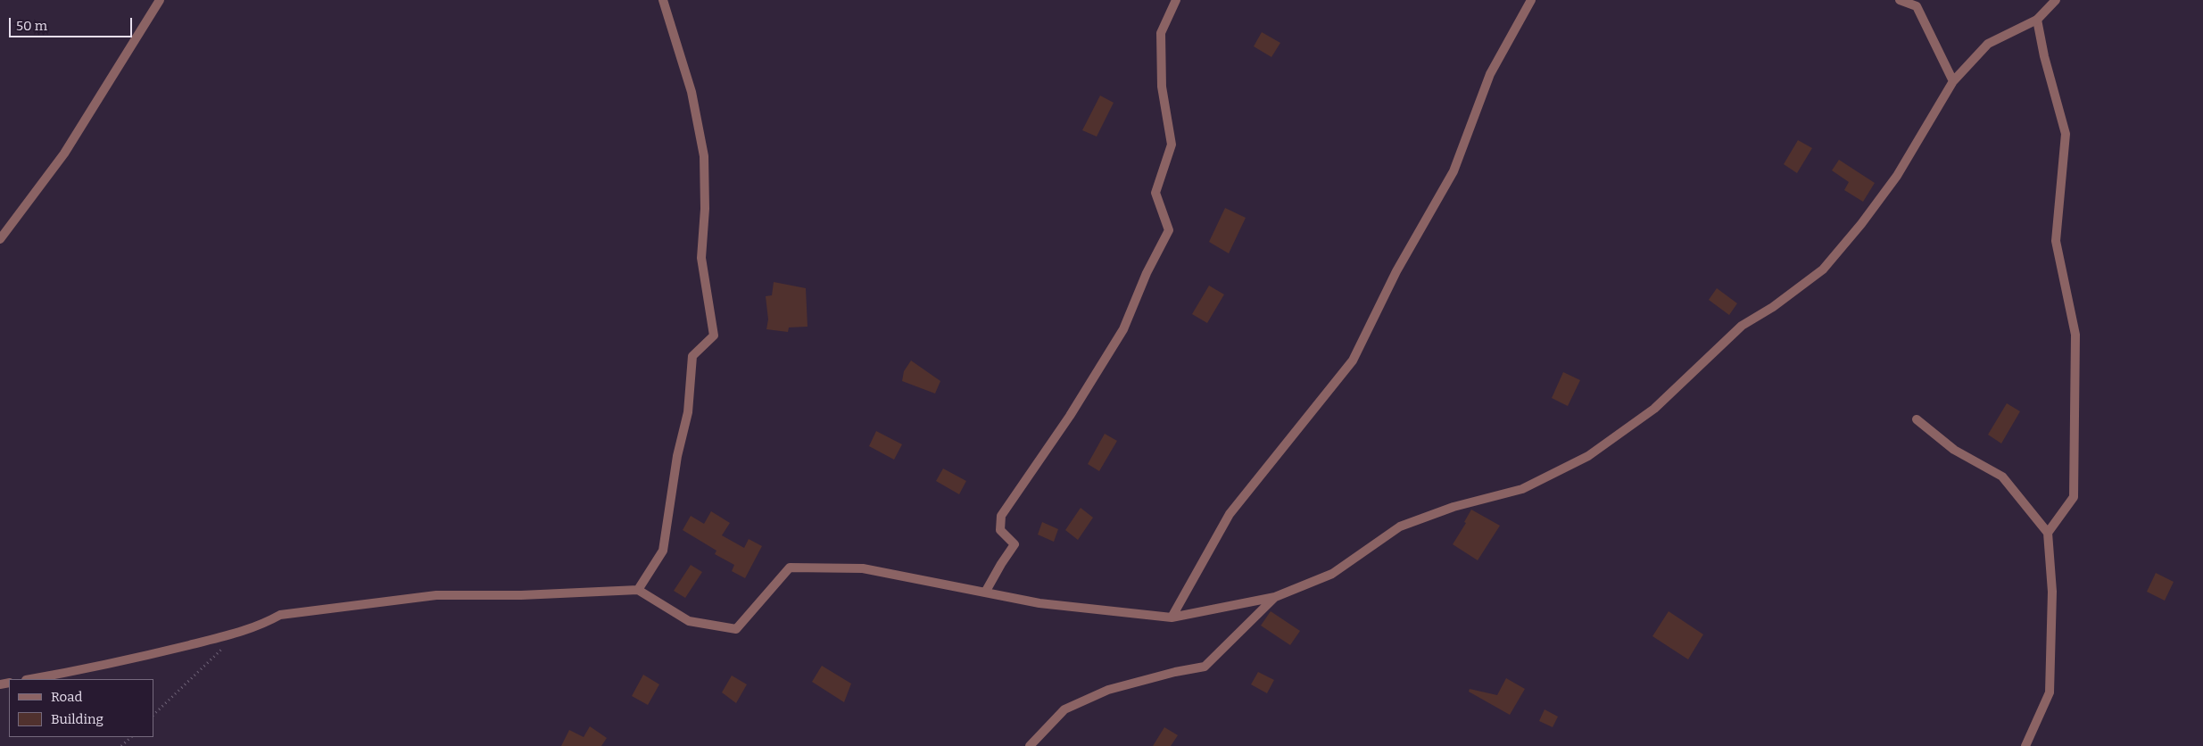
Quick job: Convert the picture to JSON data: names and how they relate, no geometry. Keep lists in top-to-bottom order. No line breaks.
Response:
{"legend":["Road","Building"],"scale_bar":"50 m"}
